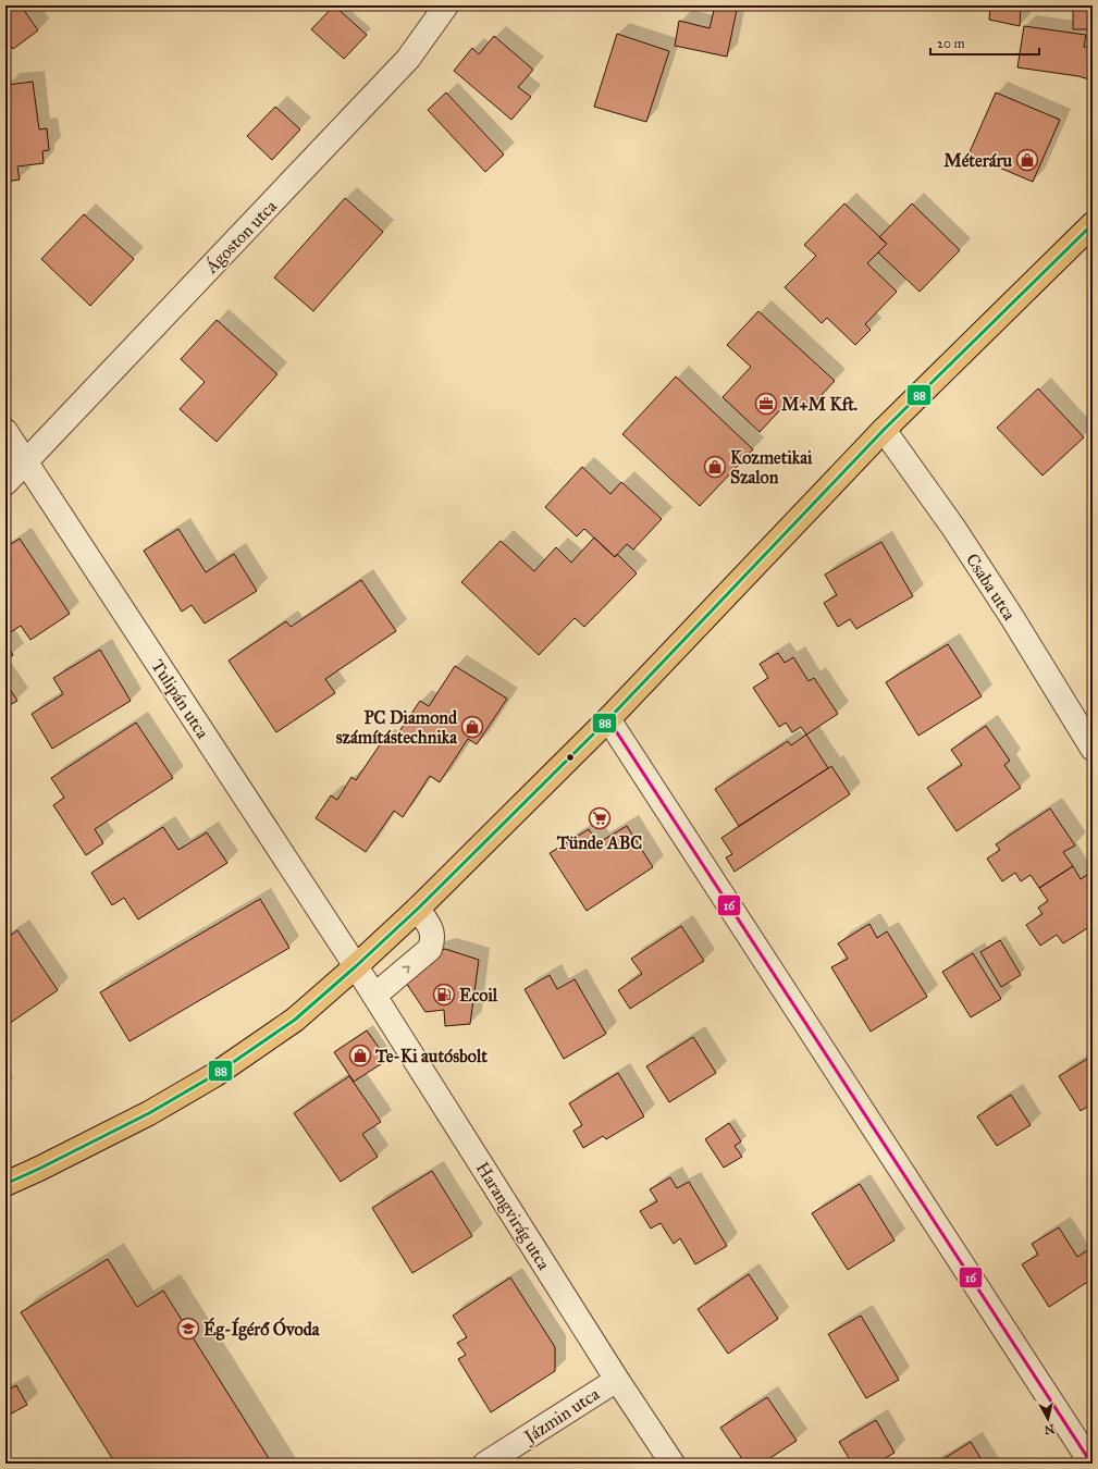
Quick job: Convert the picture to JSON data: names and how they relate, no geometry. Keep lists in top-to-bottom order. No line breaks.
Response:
{"streets":{"street":["Ágoston utca","Csaba utca","Tulipán utca","Harangvirág utca","Jázmin utca"]},"crossings":[["Ágoston utca","Tulipán utca"],["Tulipán utca","Harangvirág utca"],["Harangvirág utca","Jázmin utca"]],"places":{"shop":["Méteráru","Kozmetikai Szalon","PC Diamond számítástechnika","Te-Ki autósbolt"],"office":["M+M Kft."],"supermarket":["Tünde ABC"],"fuel station":["Ecoil"],"school or university":["Ég-Ígérő Óvoda"]},"lines":["transit line 88","transit line 16"],"scale_bar":"20 m","north":"bottom"}
